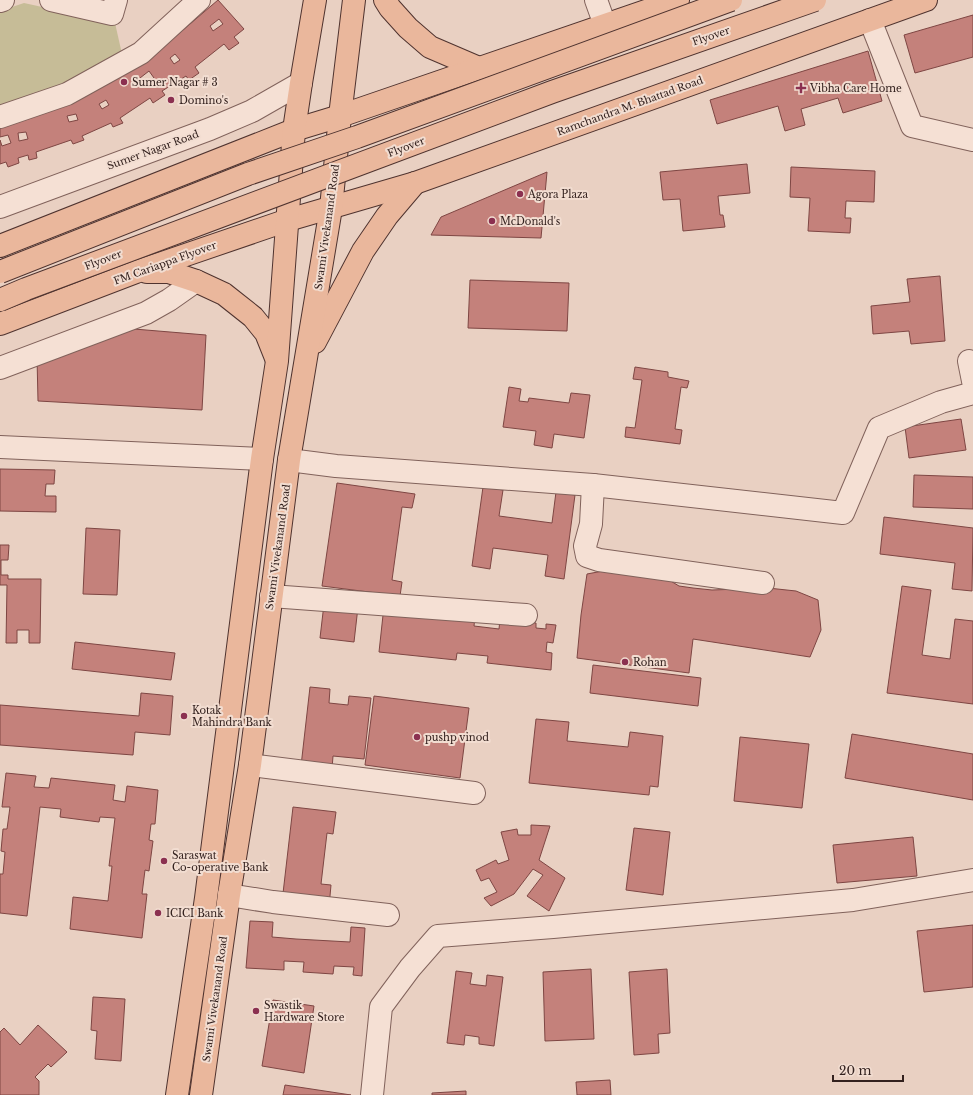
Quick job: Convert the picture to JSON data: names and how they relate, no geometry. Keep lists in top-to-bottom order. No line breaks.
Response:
{"streets":{"main road":["Flyover","Ramchandra M. Bhattad Road","Swami Vivekanand Road","FM Cariappa Flyover"],"street":["Sumer Nagar Road"]},"crossings":[["Ramchandra M. Bhattad Road","Swami Vivekanand Road"],["Ramchandra M. Bhattad Road","FM Cariappa Flyover"],["Swami Vivekanand Road","FM Cariappa Flyover"]],"places":{"other":["Sumer Nagar # 3","Domino's","Agora Plaza","McDonald's","Rohan","Kotak Mahindra Bank","pushp vinod","Saraswat Co-operative Bank","ICICI Bank","Swastik Hardware Store"],"health":["Vibha Care Home"]},"scale_bar":"20 m"}
